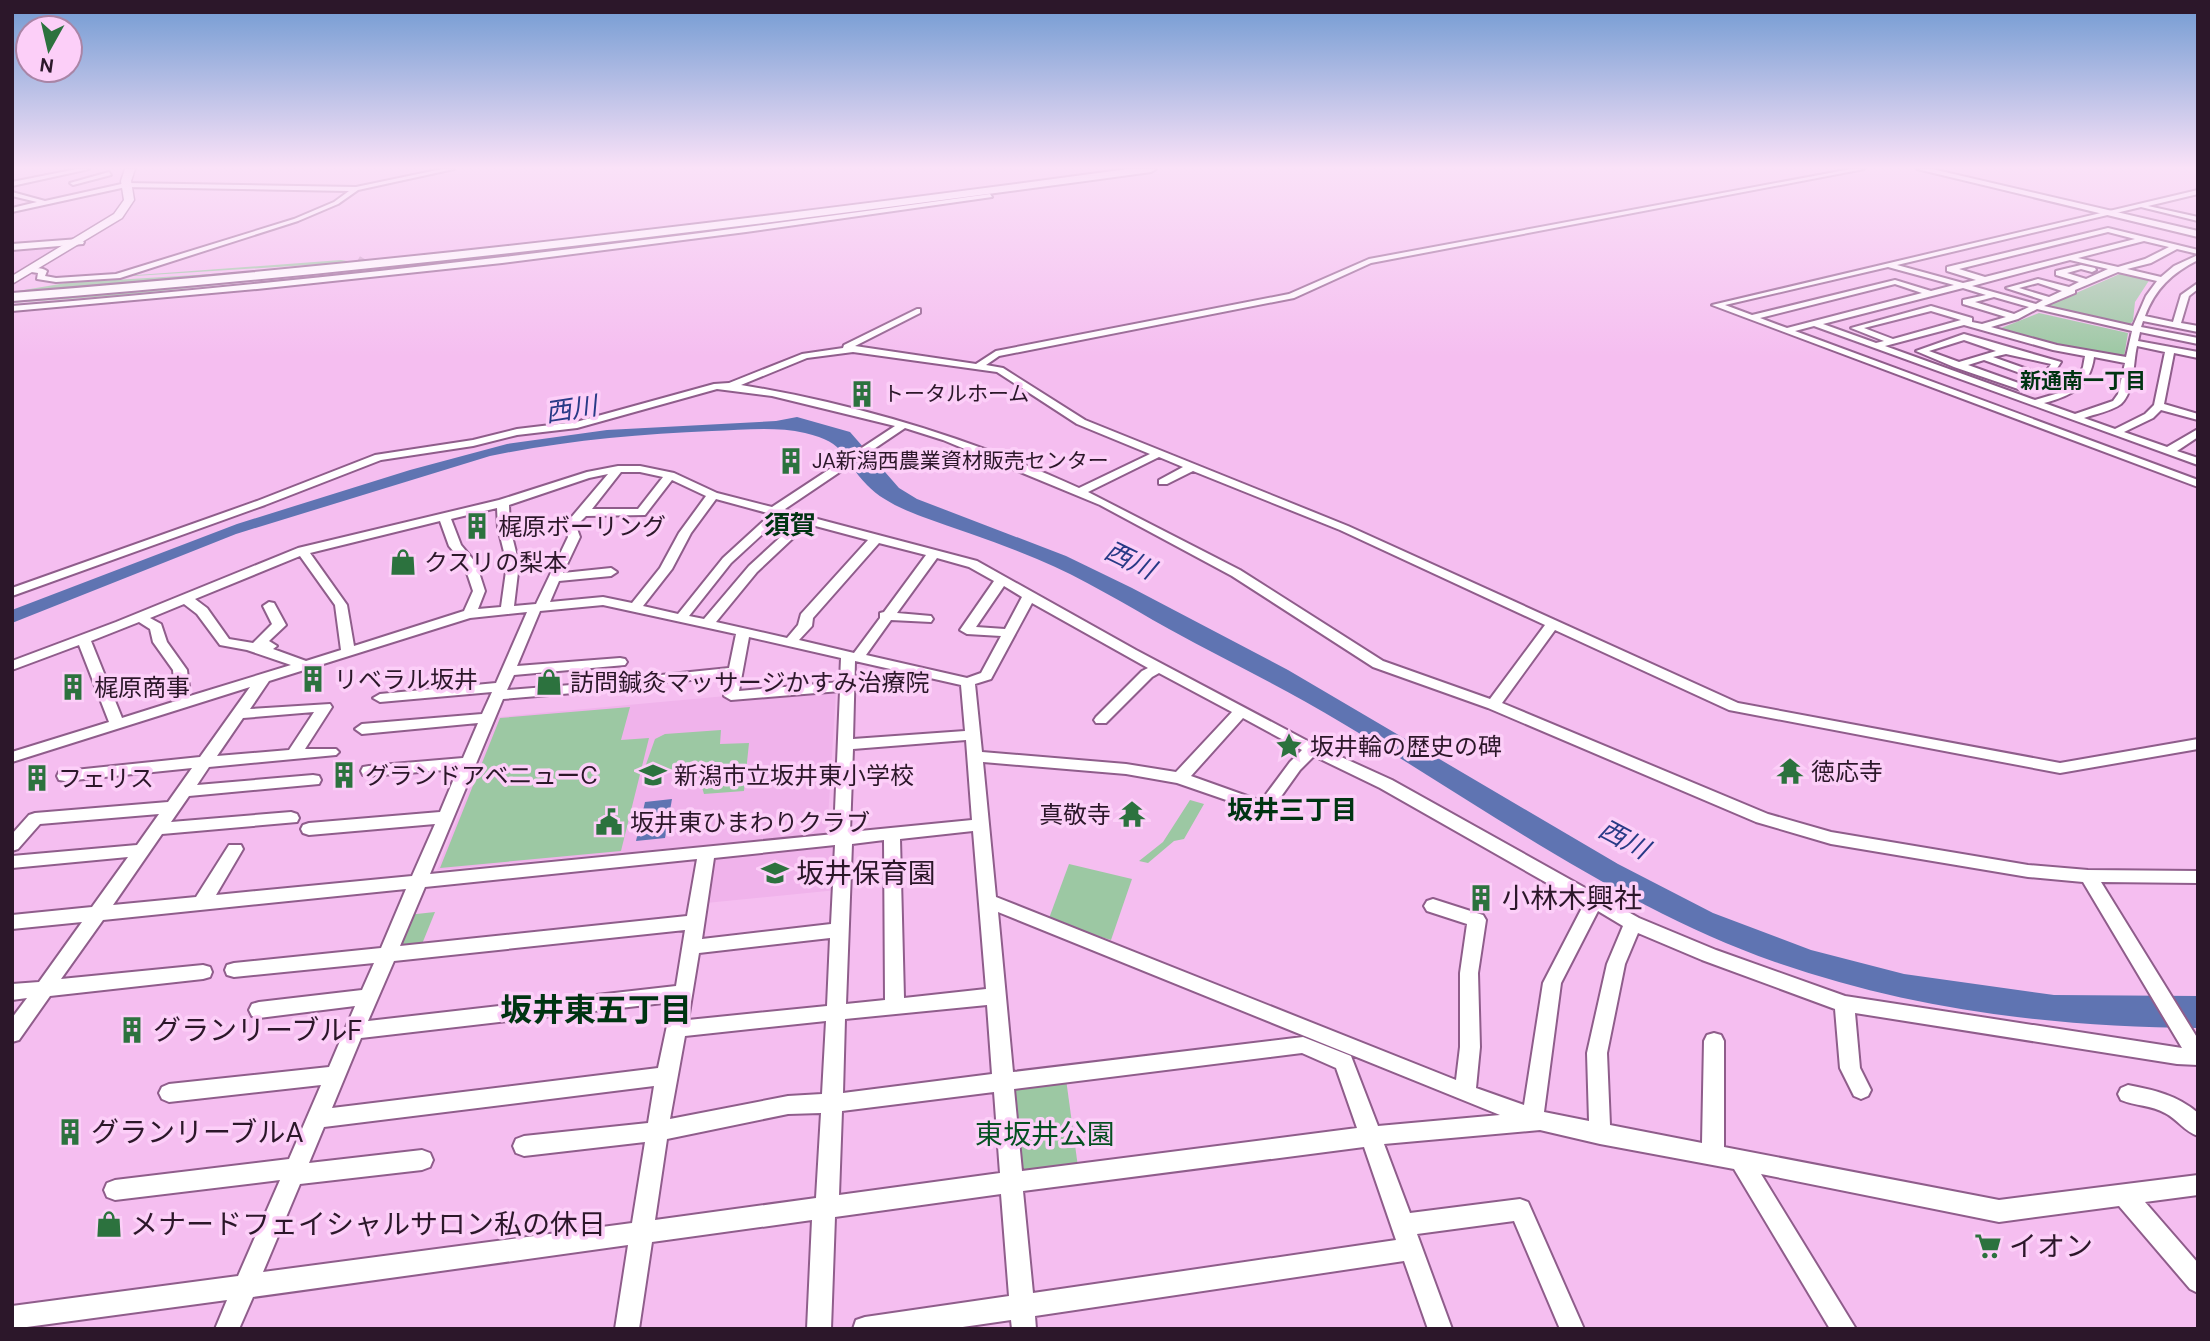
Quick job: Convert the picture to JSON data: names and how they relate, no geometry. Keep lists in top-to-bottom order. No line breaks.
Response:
{"districts":["新通南一丁目","須賀","坂井三丁目","坂井東五丁目"],"water":["西川"],"parks":["東坂井公園"],"places":{"building":["トータルホーム","JA新潟西農業資材販売センター","梶原ボーリング","リベラル坂井","梶原商事","グランドアベニューC","フェリス","小林木興社","グランリーブルF","グランリーブルA"],"shop":["クスリの梨本","訪問鍼灸マッサージかすみ治療院","メナードフェイシャルサロン私の休日"],"place":["坂井輪の歴史の碑"],"temple":["徳応寺","真敬寺"],"school or university":["新潟市立坂井東小学校","坂井保育園"],"public building":["坂井東ひまわりクラブ"],"supermarket":["イオン"]},"north":"bottom"}
